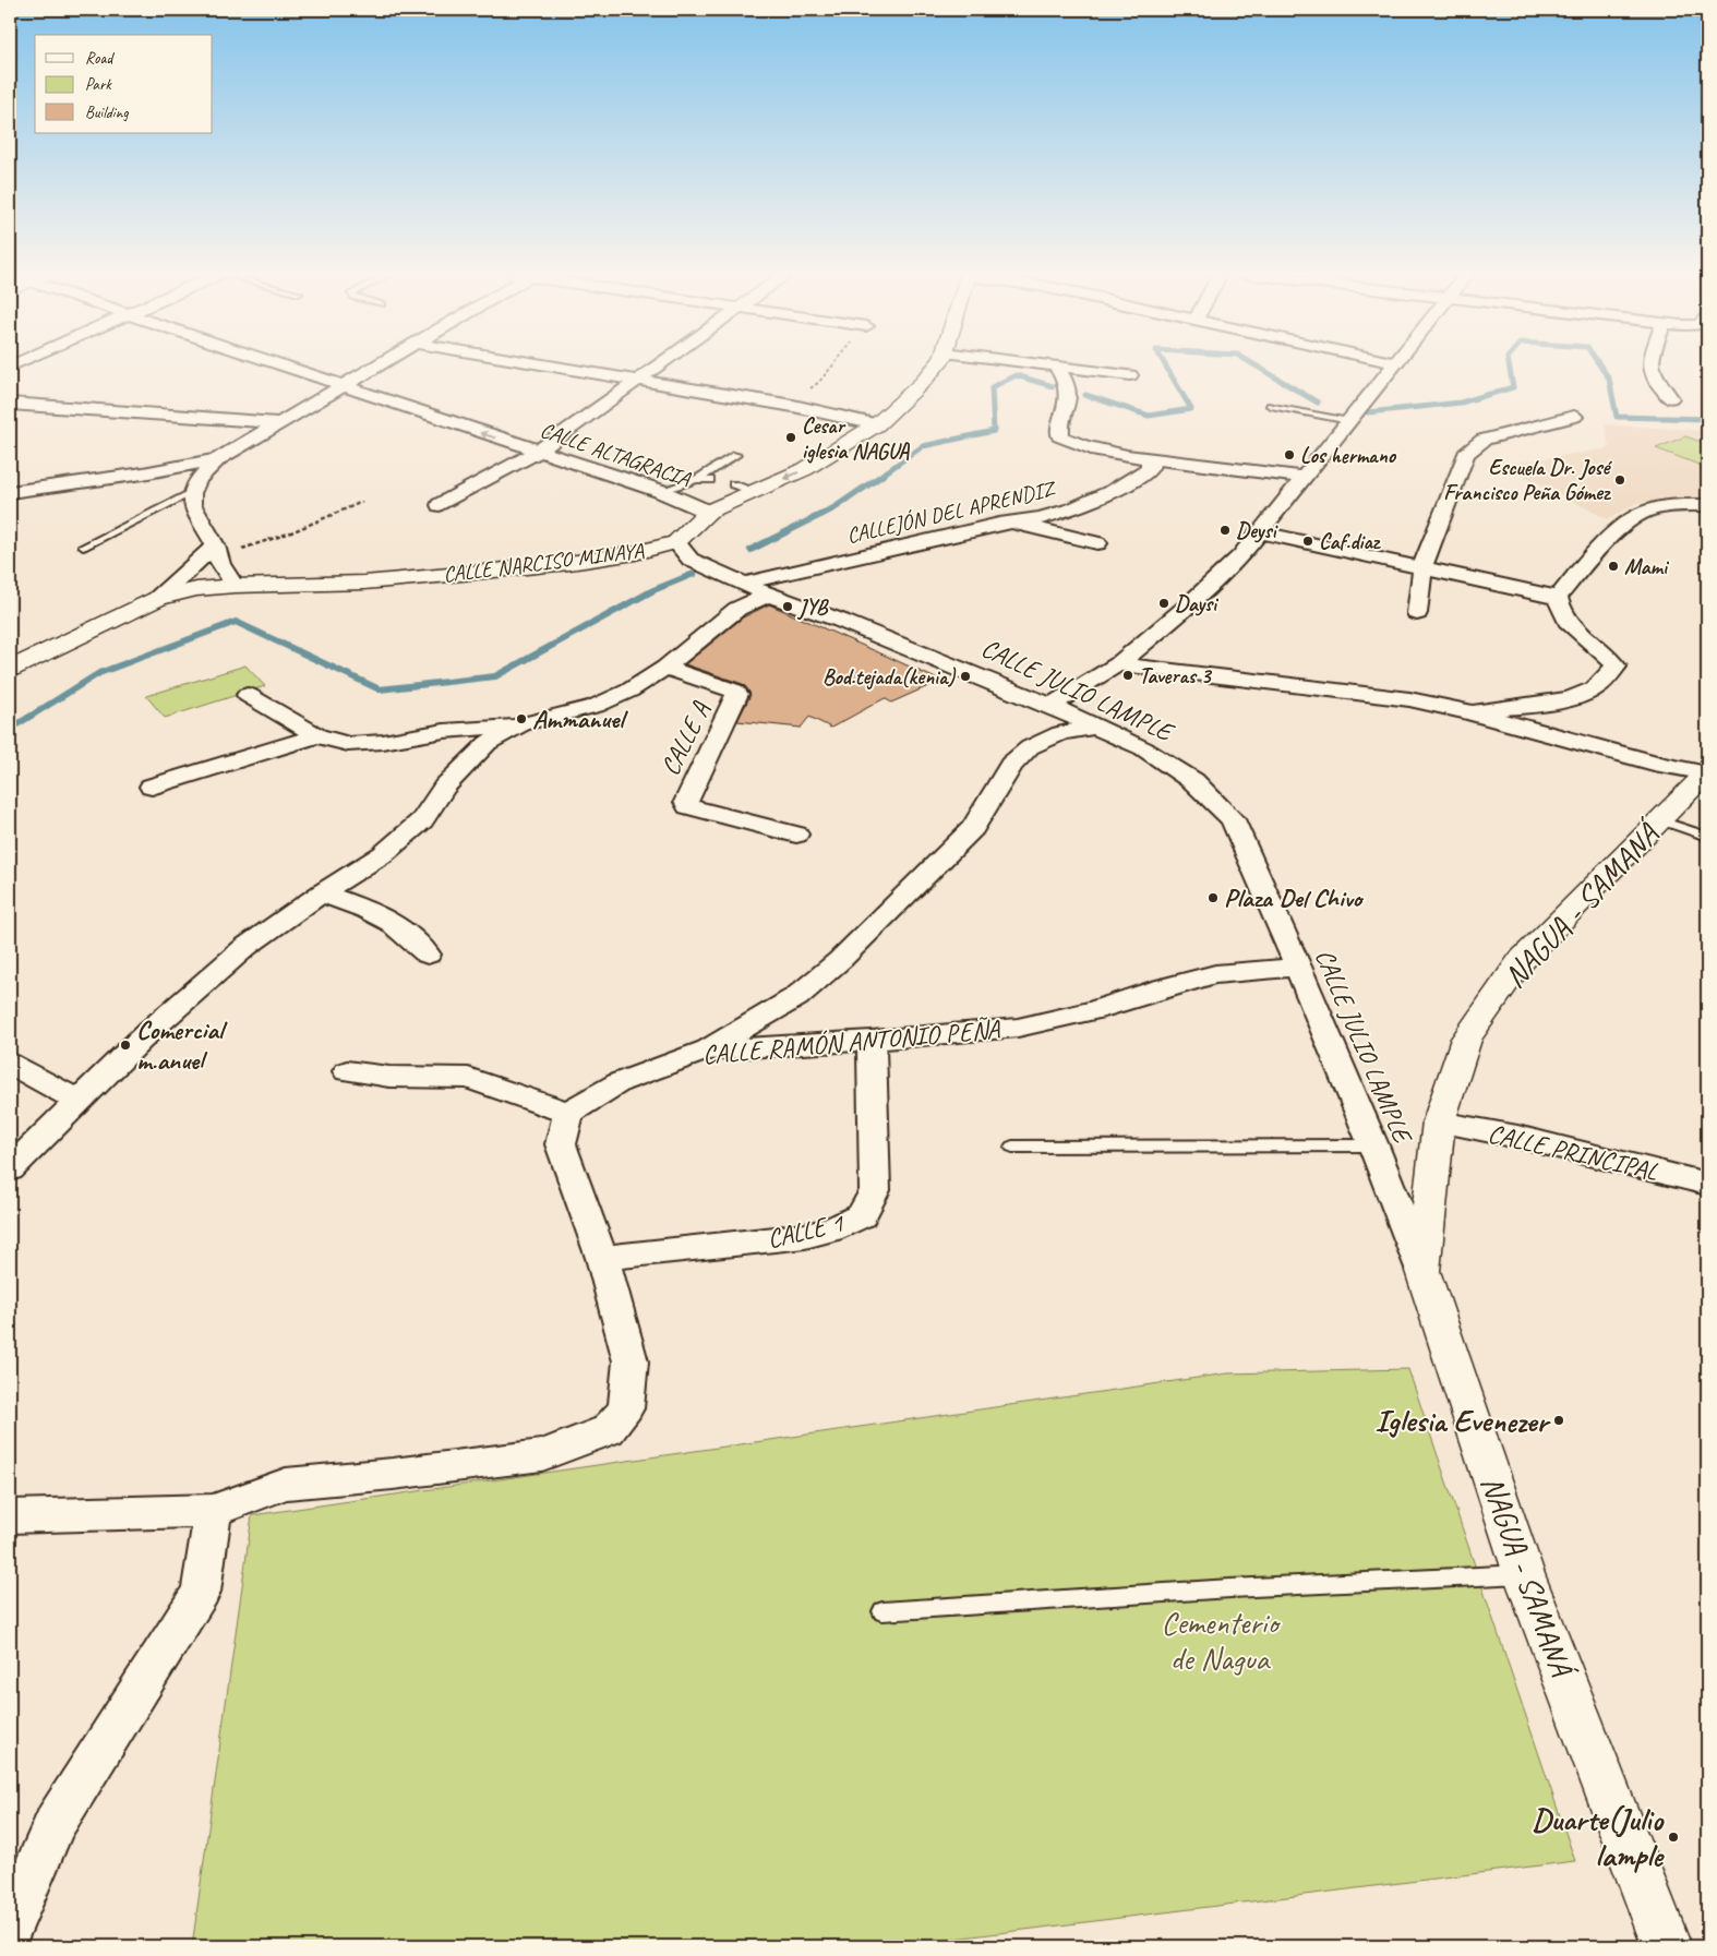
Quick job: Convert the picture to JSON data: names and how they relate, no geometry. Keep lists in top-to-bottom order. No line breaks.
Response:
{"streets":{"street":["CALLE ALTAGRACIA","CALLEJÓN DEL APRENDIZ","CALLE NARCISO MINAYA","CALLE JULIO LAMPLE","CALLE A","NAGUA - SAMANÁ","CALLE RAMÓN ANTONIO PEÑA","CALLE PRINCIPAL","CALLE 1"]},"crossings":[["CALLE ALTAGRACIA","CALLE NARCISO MINAYA"],["CALLEJÓN DEL APRENDIZ","CALLE JULIO LAMPLE"],["CALLE NARCISO MINAYA","CALLE JULIO LAMPLE"],["CALLE JULIO LAMPLE","NAGUA - SAMANÁ"],["CALLE JULIO LAMPLE","CALLE RAMÓN ANTONIO PEÑA"],["NAGUA - SAMANÁ","CALLE PRINCIPAL"],["CALLE RAMÓN ANTONIO PEÑA","CALLE 1"]],"one_way":["CALLE ALTAGRACIA"],"parks":["Cementerio de Nagua"],"places":["Cesar iglesia NAGUA","Los hermano","Escuela Dr. José Francisco Peña Gómez","Deysi","Caf.diaz","Mami","Daysi","JYB","Taveras 3","Bod.tejada(kenia)","Ammanuel","Plaza Del Chivo","Comercial m.anuel","Iglesia Evenezer","Duarte(Julio lample"],"legend":["Road","Park","Building"]}
